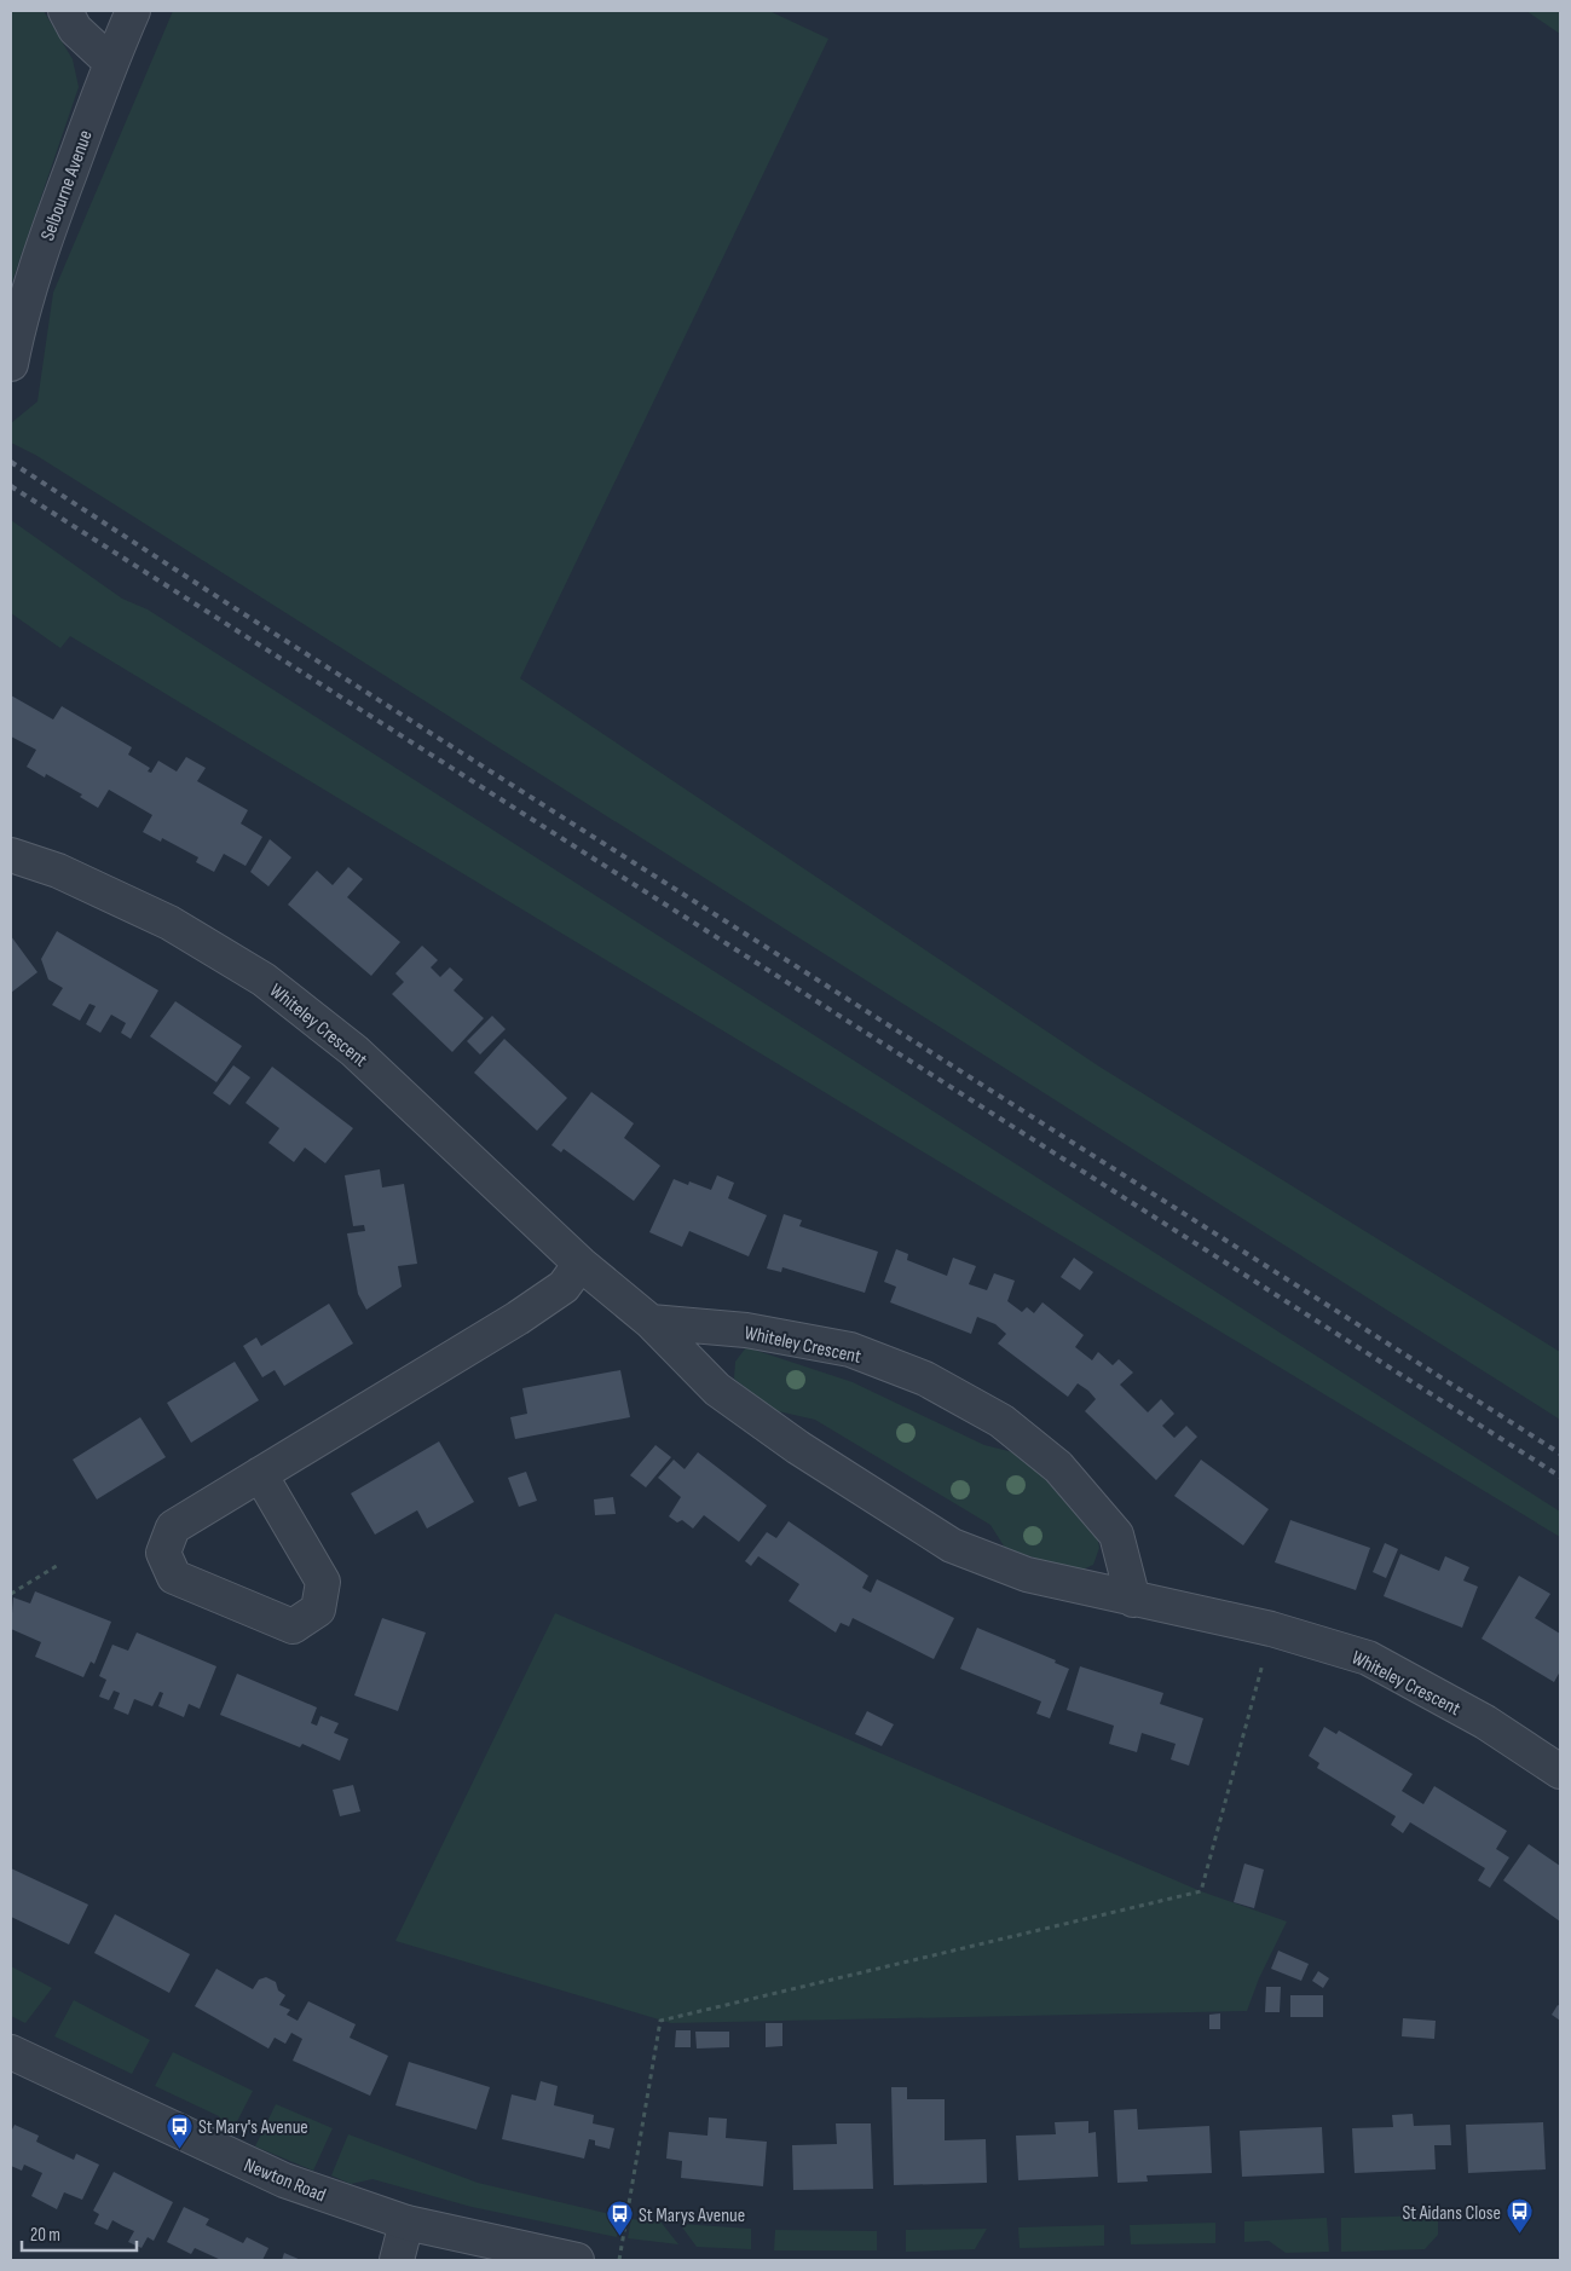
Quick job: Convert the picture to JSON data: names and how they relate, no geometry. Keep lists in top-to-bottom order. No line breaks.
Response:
{"streets":{"street":["Selbourne Avenue","Whiteley Crescent","Newton Road"]},"places":{"bus stop":["St Mary's Avenue","St Aidans Close","St Marys Avenue"]},"scale_bar":"20 m"}
